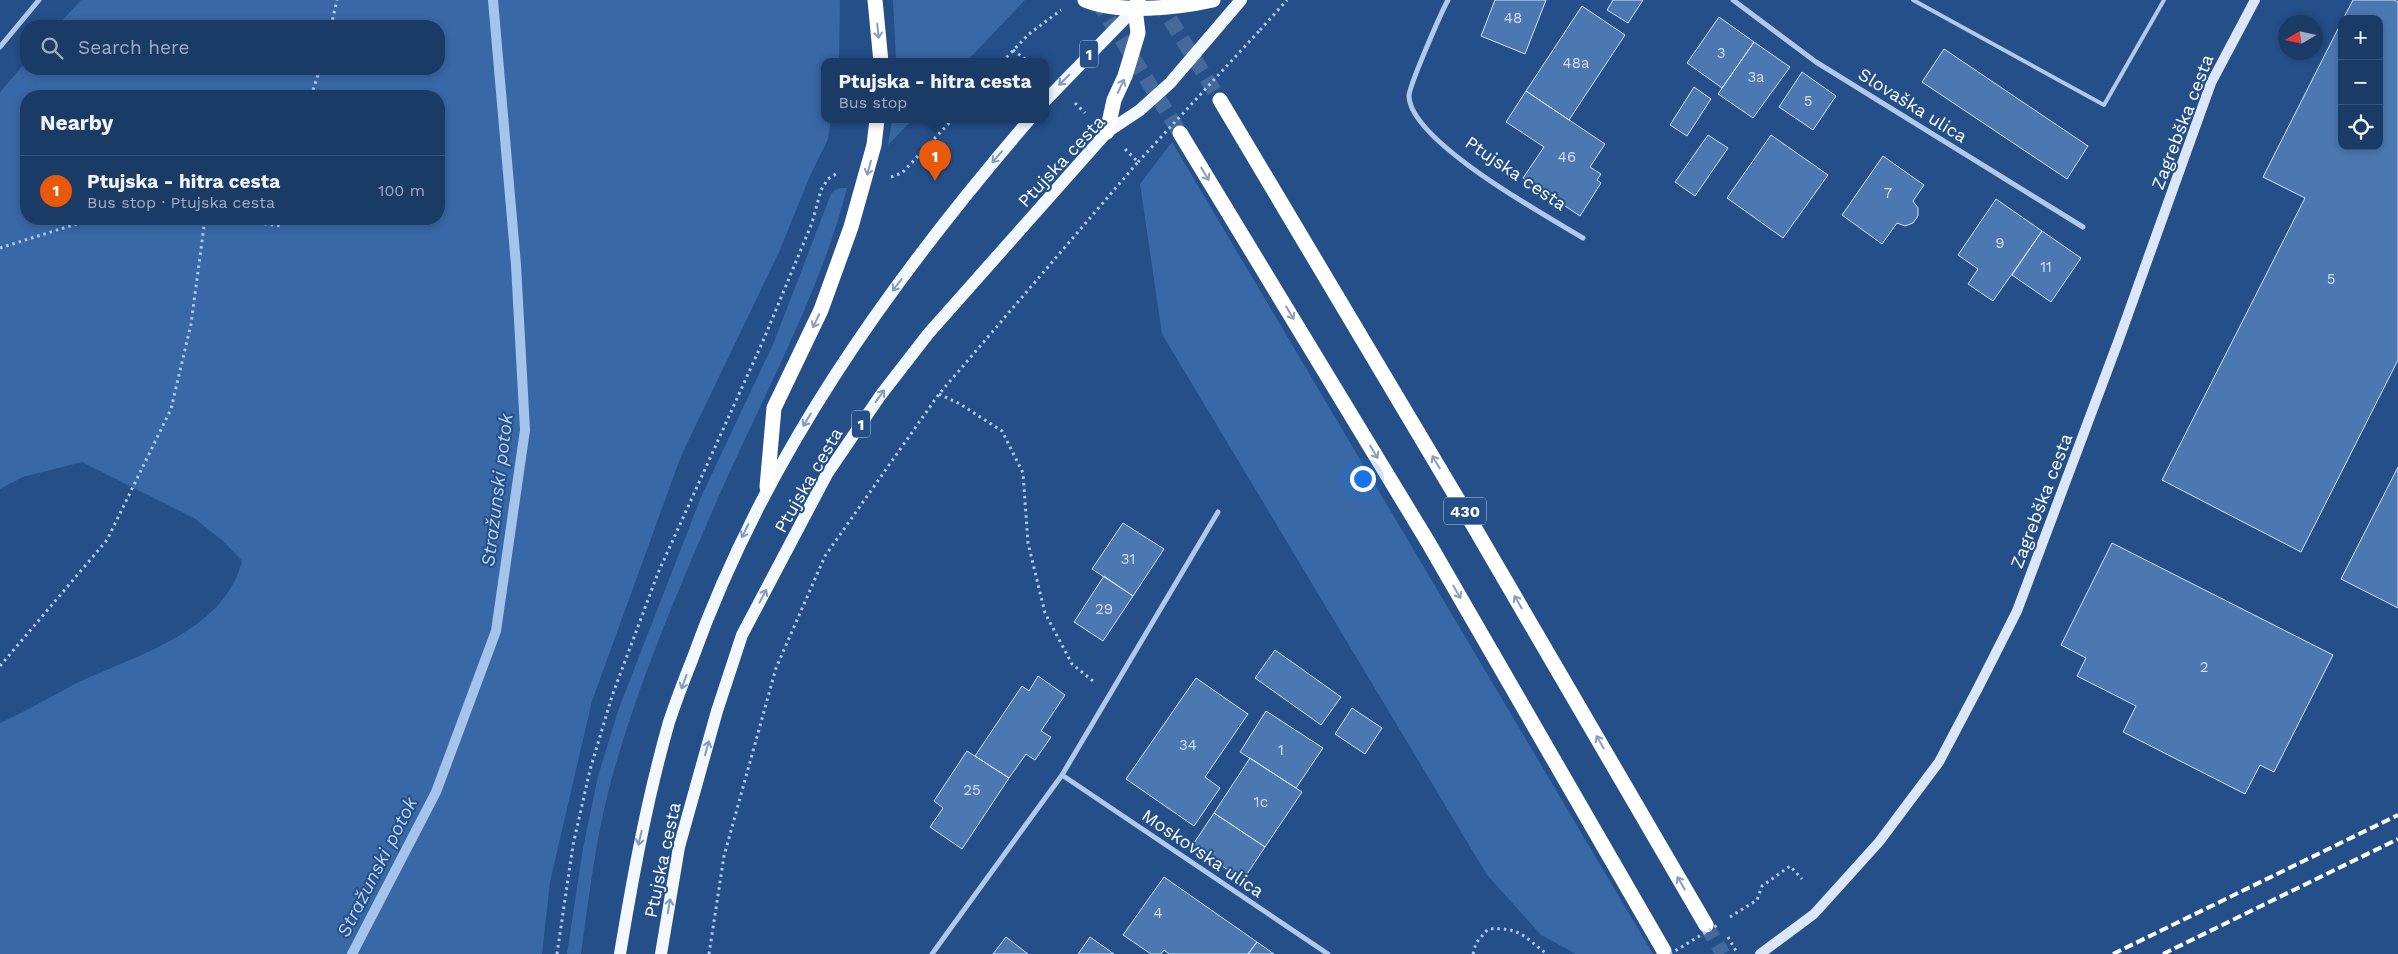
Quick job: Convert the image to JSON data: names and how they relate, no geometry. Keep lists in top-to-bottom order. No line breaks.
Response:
{"streets":{"highway":["430"],"main road":["1","Ptujska cesta"],"street":["Slovaška ulica","Zagrebška cesta","Moskovska ulica"]},"water":["Stražunski potok"],"house_numbers":["48","3","48a","3a","5","46","7","9","11","5","31","29","2","34","1","25","1c","4"],"north":"left","page":{"map_buttons":["+","−"],"search":"Search here","popup":["Ptujska - hitra cesta","Bus stop"],"heading":"Nearby","pins":"1","list":[{"mark":"1","name":"Ptujska - hitra cesta","note":"Bus stop · Ptujska cesta","value":"100 m"}]}}
